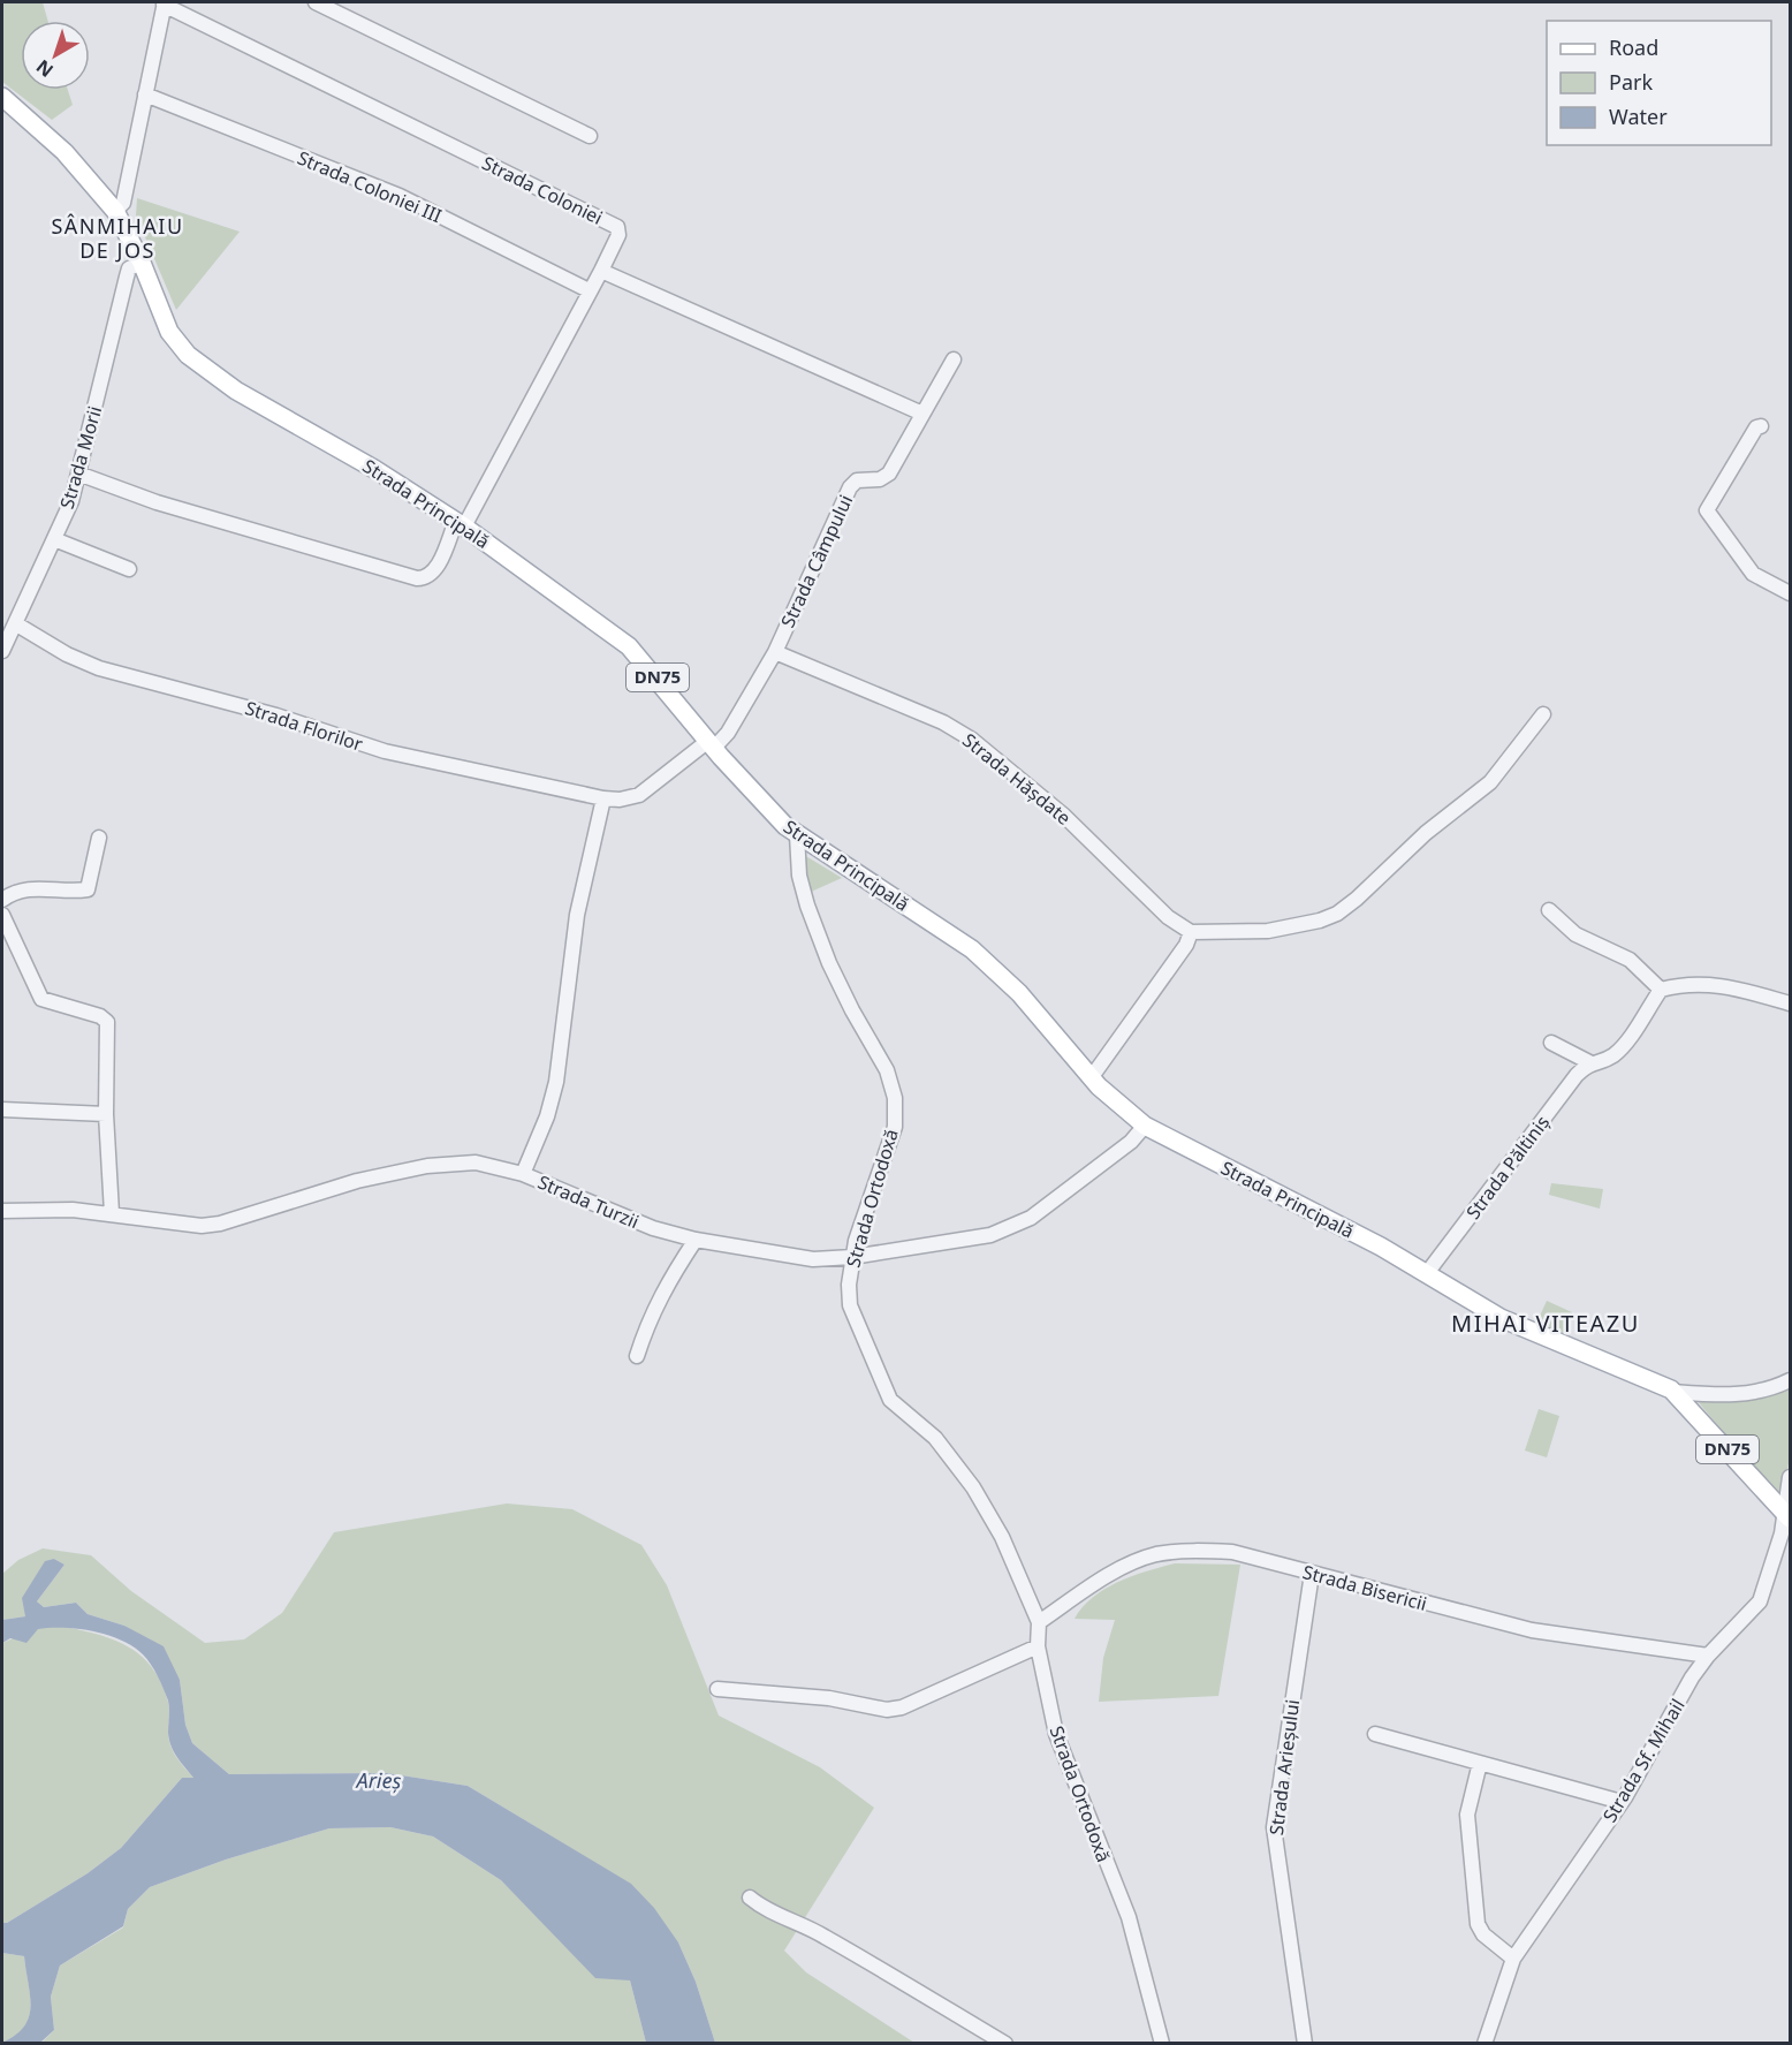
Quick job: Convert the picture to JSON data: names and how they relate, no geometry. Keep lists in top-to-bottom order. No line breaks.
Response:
{"streets":{"main road":["Strada Principală","DN75"],"street":["Strada Coloniei III","Strada Coloniei","Strada Morii","Strada Câmpului","Strada Florilor","Strada Hășdate","Strada Păltiniș","Strada Ortodoxă","Strada Turzii","Strada Bisericii","Strada Sf. Mihail","Strada Arieșului"]},"crossings":[["Strada Coloniei III","Strada Coloniei"],["Strada Coloniei","Strada Morii"],["Strada Coloniei","Strada Principală"],["Strada Morii","Strada Principală"],["Strada Morii","Strada Florilor"],["Strada Principală","Strada Câmpului"],["Strada Principală","Strada Florilor"],["Strada Principală","Strada Păltiniș"],["Strada Principală","Strada Ortodoxă"],["Strada Principală","Strada Turzii"],["Strada Principală","Strada Sf. Mihail"],["Strada Câmpului","Strada Florilor"],["Strada Câmpului","Strada Hășdate"],["Strada Ortodoxă","Strada Turzii"],["Strada Ortodoxă","Strada Bisericii"],["Strada Bisericii","Strada Sf. Mihail"],["Strada Bisericii","Strada Arieșului"]],"districts":["SÂNMIHAIU DE JOS","MIHAI VITEAZU"],"water":["Arieș"],"legend":["Road","Park","Water"],"north":"bottom left"}
